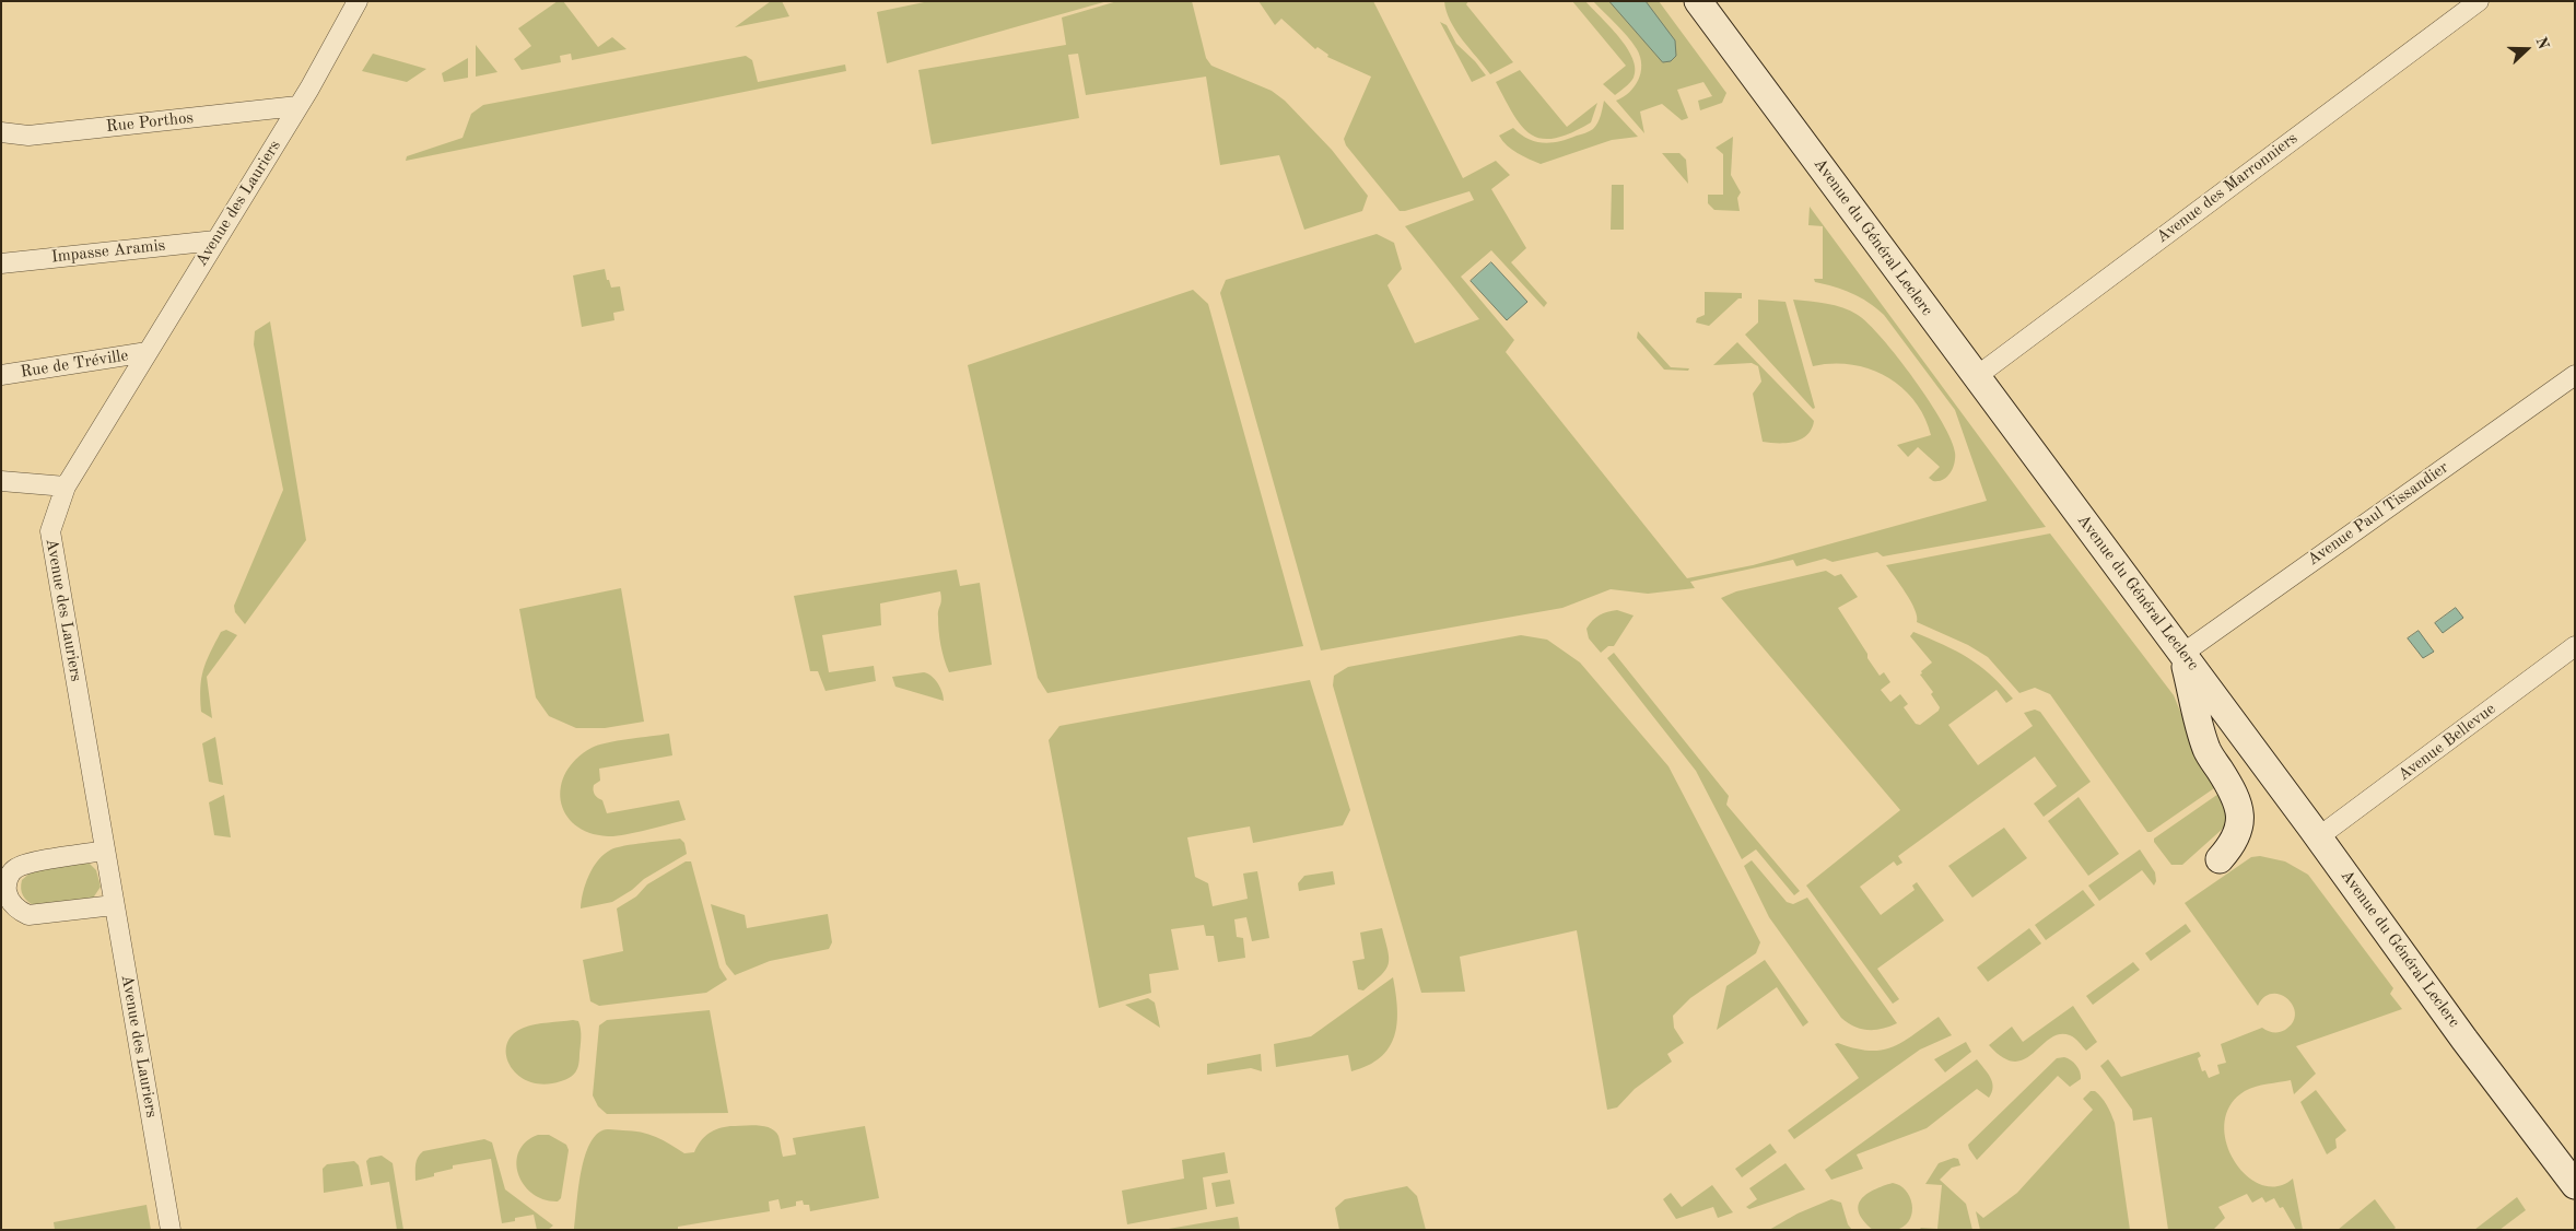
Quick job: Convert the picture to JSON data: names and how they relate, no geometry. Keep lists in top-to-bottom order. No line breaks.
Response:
{"streets":{"main road":["Avenue du Général Leclerc"],"street":["Rue Porthos","Avenue des Marronniers","Avenue des Lauriers","Impasse Aramis","Rue de Tréville","Avenue Paul Tissandier","Avenue Bellevue"]},"crossings":[["Rue Porthos","Avenue des Lauriers"],["Avenue des Marronniers","Avenue du Général Leclerc"],["Avenue des Lauriers","Impasse Aramis"],["Avenue des Lauriers","Rue de Tréville"],["Avenue du Général Leclerc","Avenue Paul Tissandier"],["Avenue du Général Leclerc","Avenue Bellevue"]],"north":"right"}
